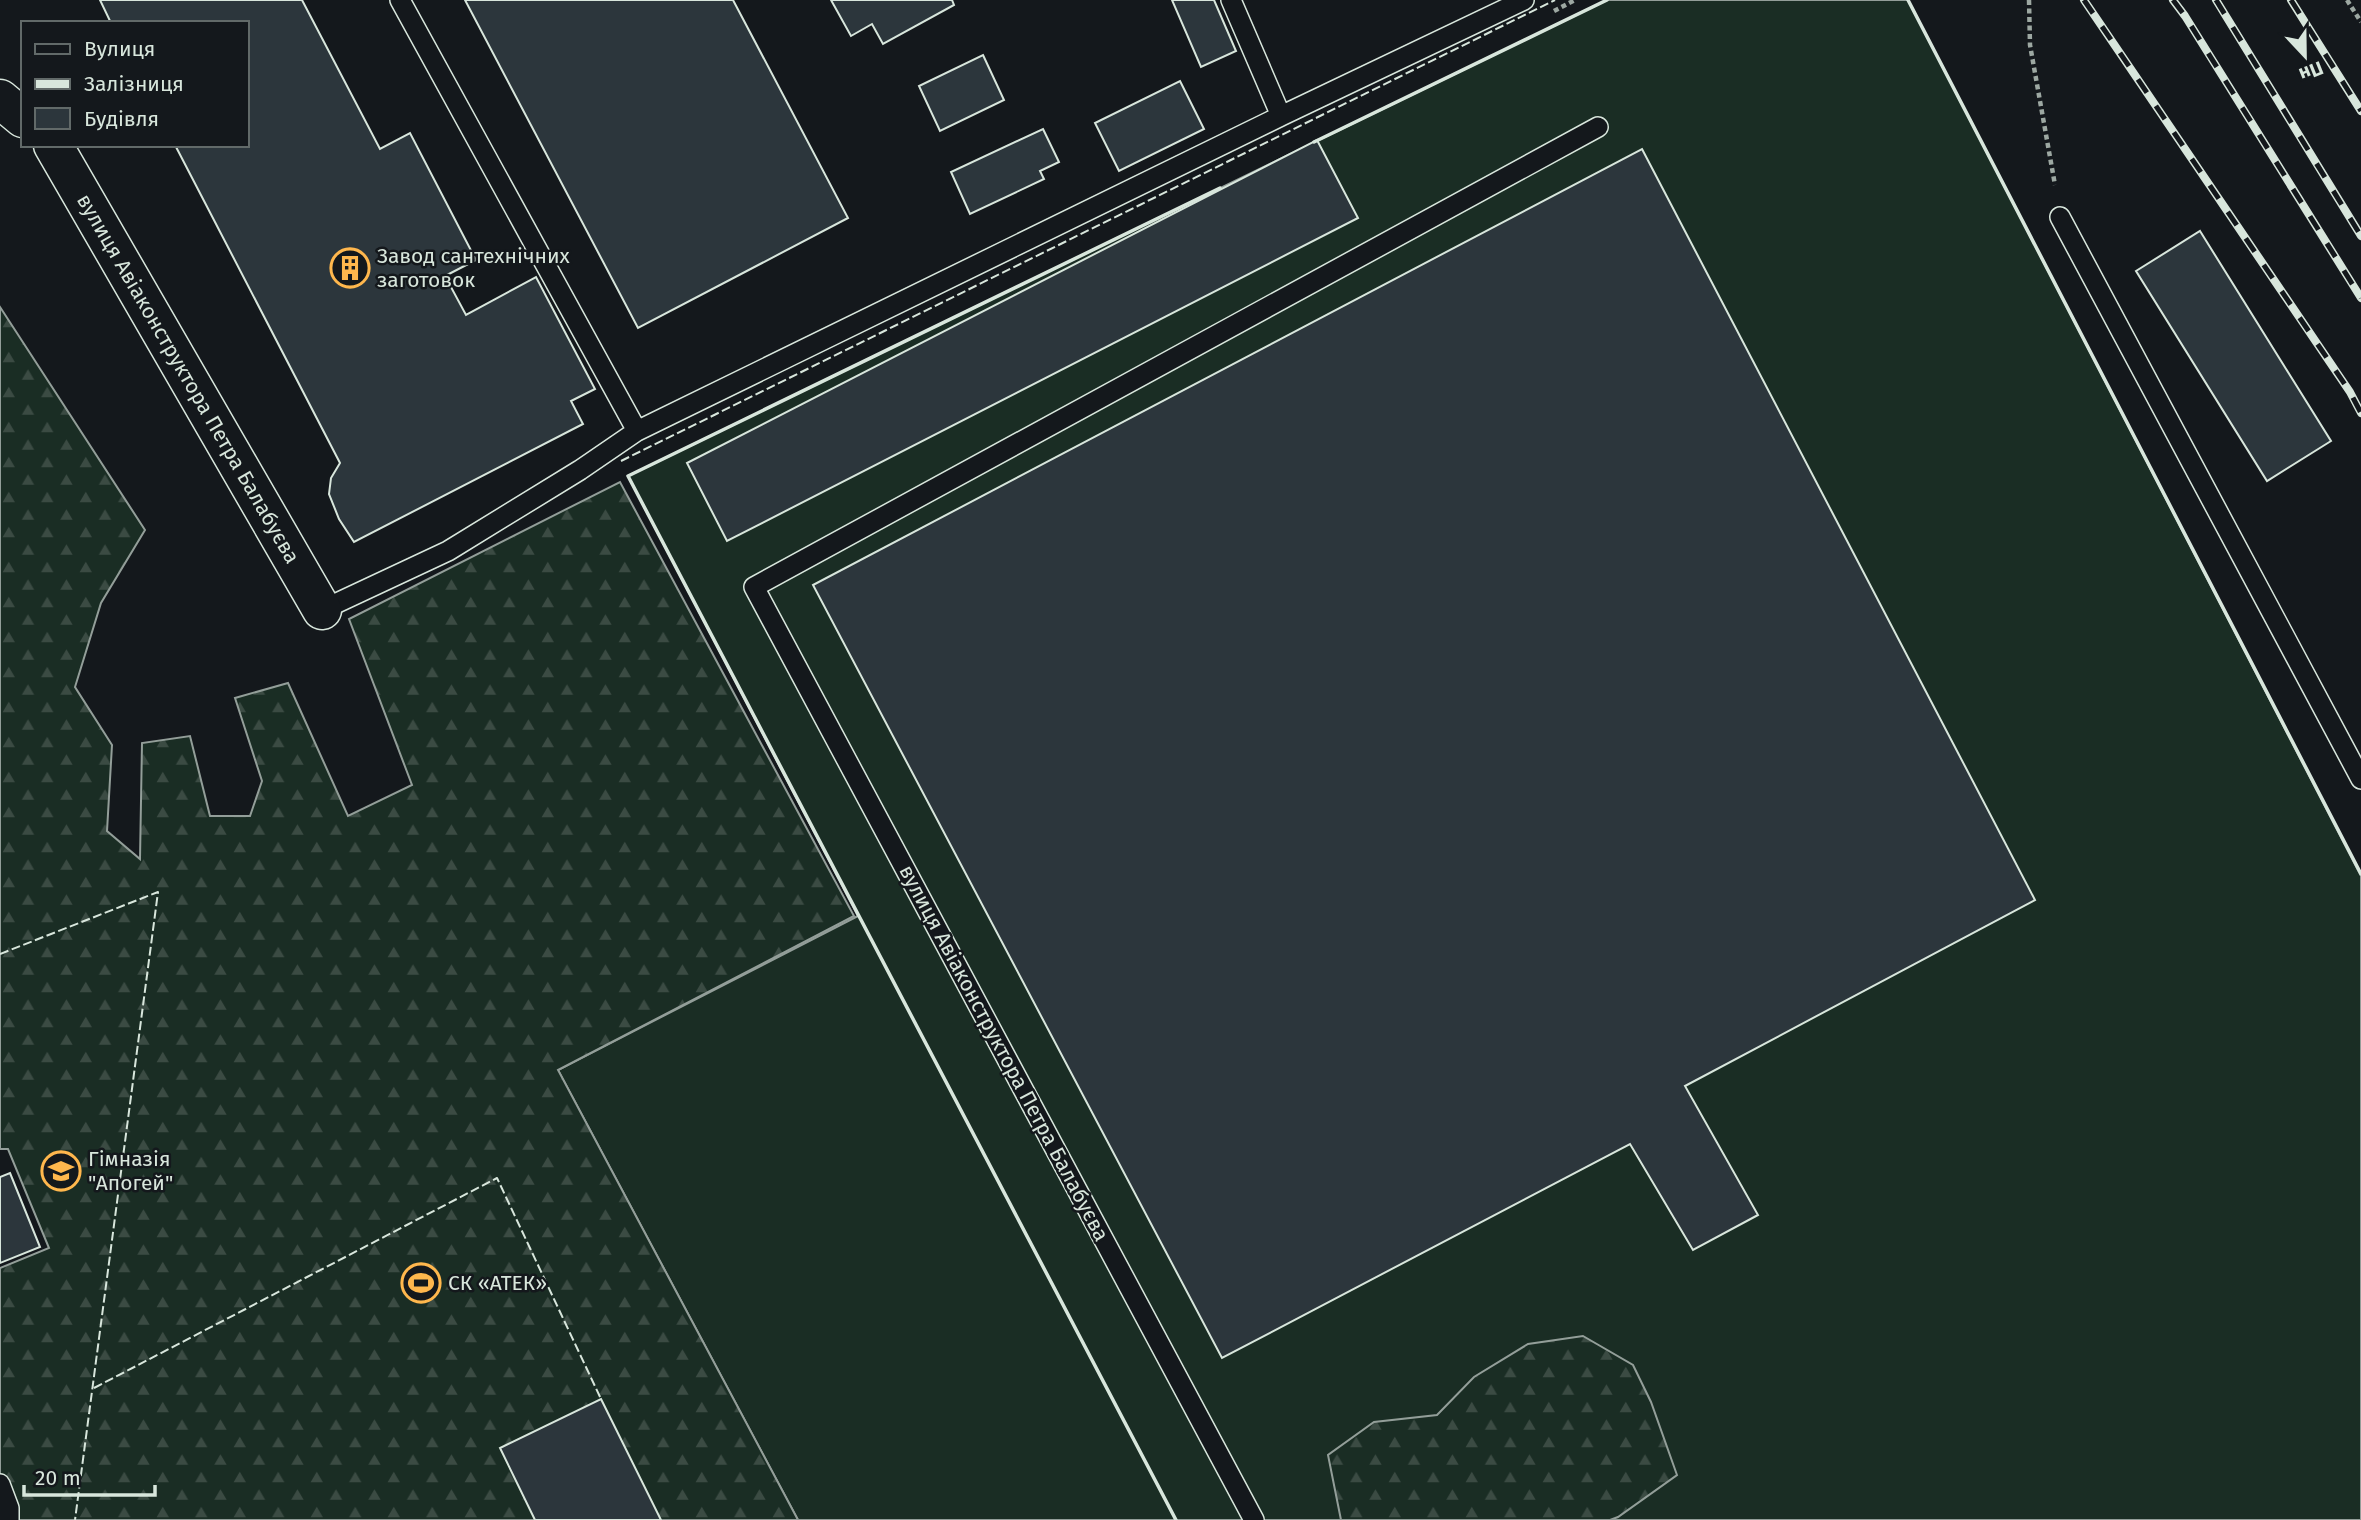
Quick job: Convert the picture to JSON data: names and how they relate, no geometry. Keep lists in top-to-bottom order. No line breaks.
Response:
{"streets":{"street":["вулиця Авіаконструктора Петра Балабуєва"]},"places":{"building":["Завод сантехнічних заготовок"],"school or university":["Гімназія \"Апогей\""],"sports":["СК «АТЕК»"]},"legend":["Вулиця","Залізниця","Будівля"],"scale_bar":"20 m","north":"bottom"}
